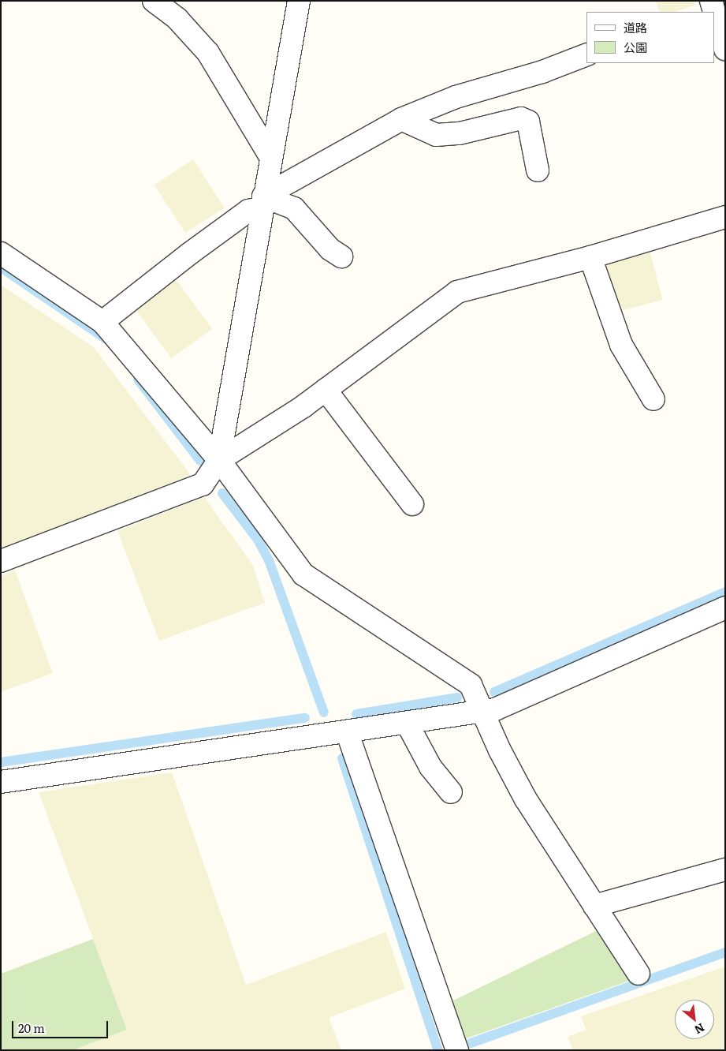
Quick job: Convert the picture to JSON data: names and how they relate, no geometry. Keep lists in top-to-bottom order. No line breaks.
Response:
{"legend":["道路","公園"],"scale_bar":"20 m","north":"bottom right"}
